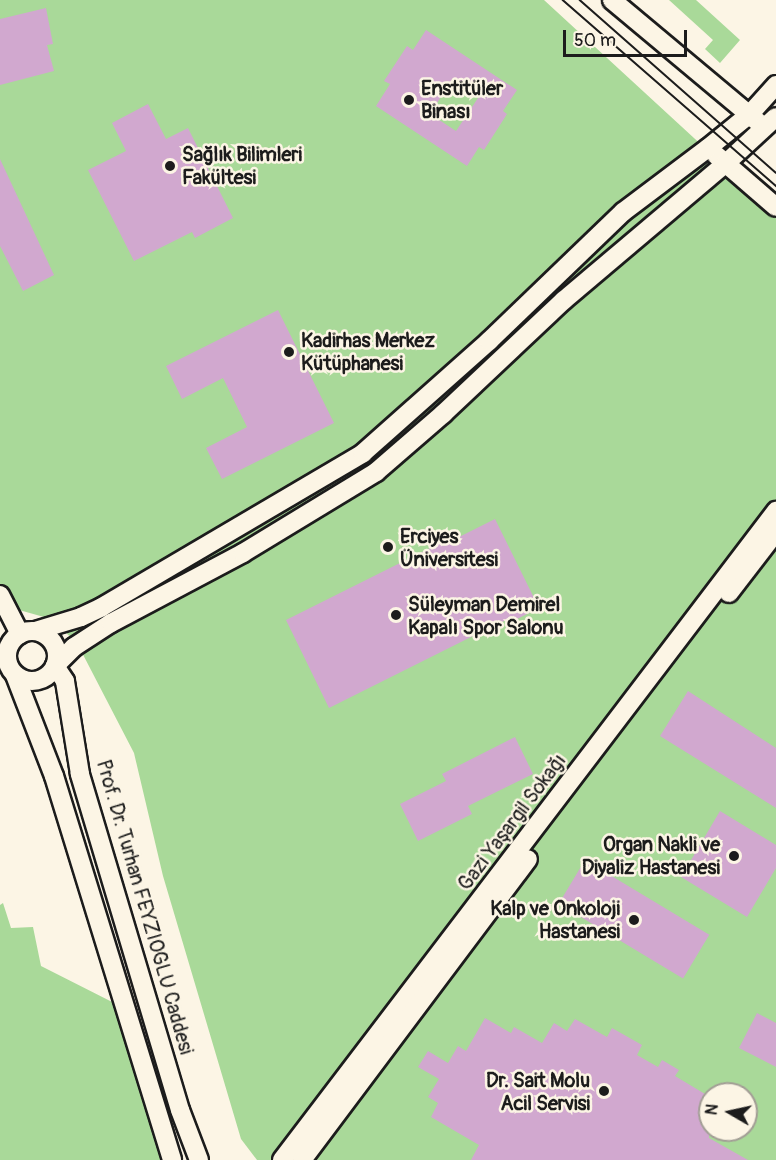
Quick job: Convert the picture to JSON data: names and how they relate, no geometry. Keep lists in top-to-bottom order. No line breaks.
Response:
{"streets":{"street":["Gazi Yaşargil Sokağı","Prof. Dr. Turhan FEYZIOGLU Caddesi"]},"places":["Enstitüler Binası","Sağlık Bilimleri Fakültesi","Kadirhas Merkez Kütüphanesi","Erciyes Üniversitesi","Süleyman Demirel Kapalı Spor Salonu","Organ Nakli ve Diyaliz Hastanesi","Kalp ve Onkoloji Hastanesi","Dr. Sait Molu Acil Servisi"],"scale_bar":"50 m","north":"left"}
